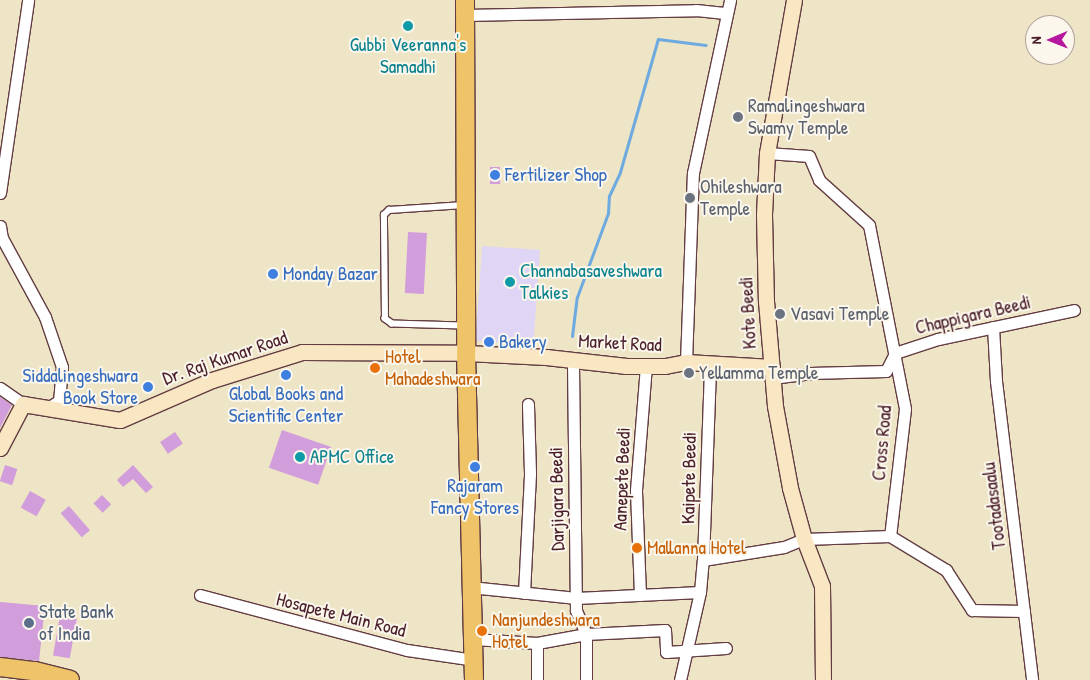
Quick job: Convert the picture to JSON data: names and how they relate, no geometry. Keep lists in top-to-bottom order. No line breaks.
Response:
{"streets":{"street":["Kote Beedi","Chappigara Beedi","Market Road","Dr. Raj Kumar Road","Cross Road","Kaipete Beedi","Aanepete Beedi","Darjigara Beedi","Tootadasaalu","Hosapete Main Road"]},"crossings":[["Kote Beedi","Chappigara Beedi"],["Kote Beedi","Market Road"],["Kote Beedi","Cross Road"],["Chappigara Beedi","Market Road"],["Chappigara Beedi","Cross Road"],["Chappigara Beedi","Tootadasaalu"],["Market Road","Dr. Raj Kumar Road"],["Market Road","Kaipete Beedi"],["Market Road","Aanepete Beedi"],["Market Road","Darjigara Beedi"]],"places":["Gubbi Veeranna's Samadhi","Ramalingeshwara Swamy Temple","Fertilizer Shop","Ohileshwara Temple","Monday Bazar","Channabasaveshwara Talkies","Vasavi Temple","Bakery","Hotel Mahadeshwara","Yellamma Temple","Global Books and Scientific Center","Siddalingeshwara Book Store","APMC Office","Rajaram Fancy Stores","Mallanna Hotel","State Bank of India","Nanjundeshwara Hotel"],"north":"left"}
